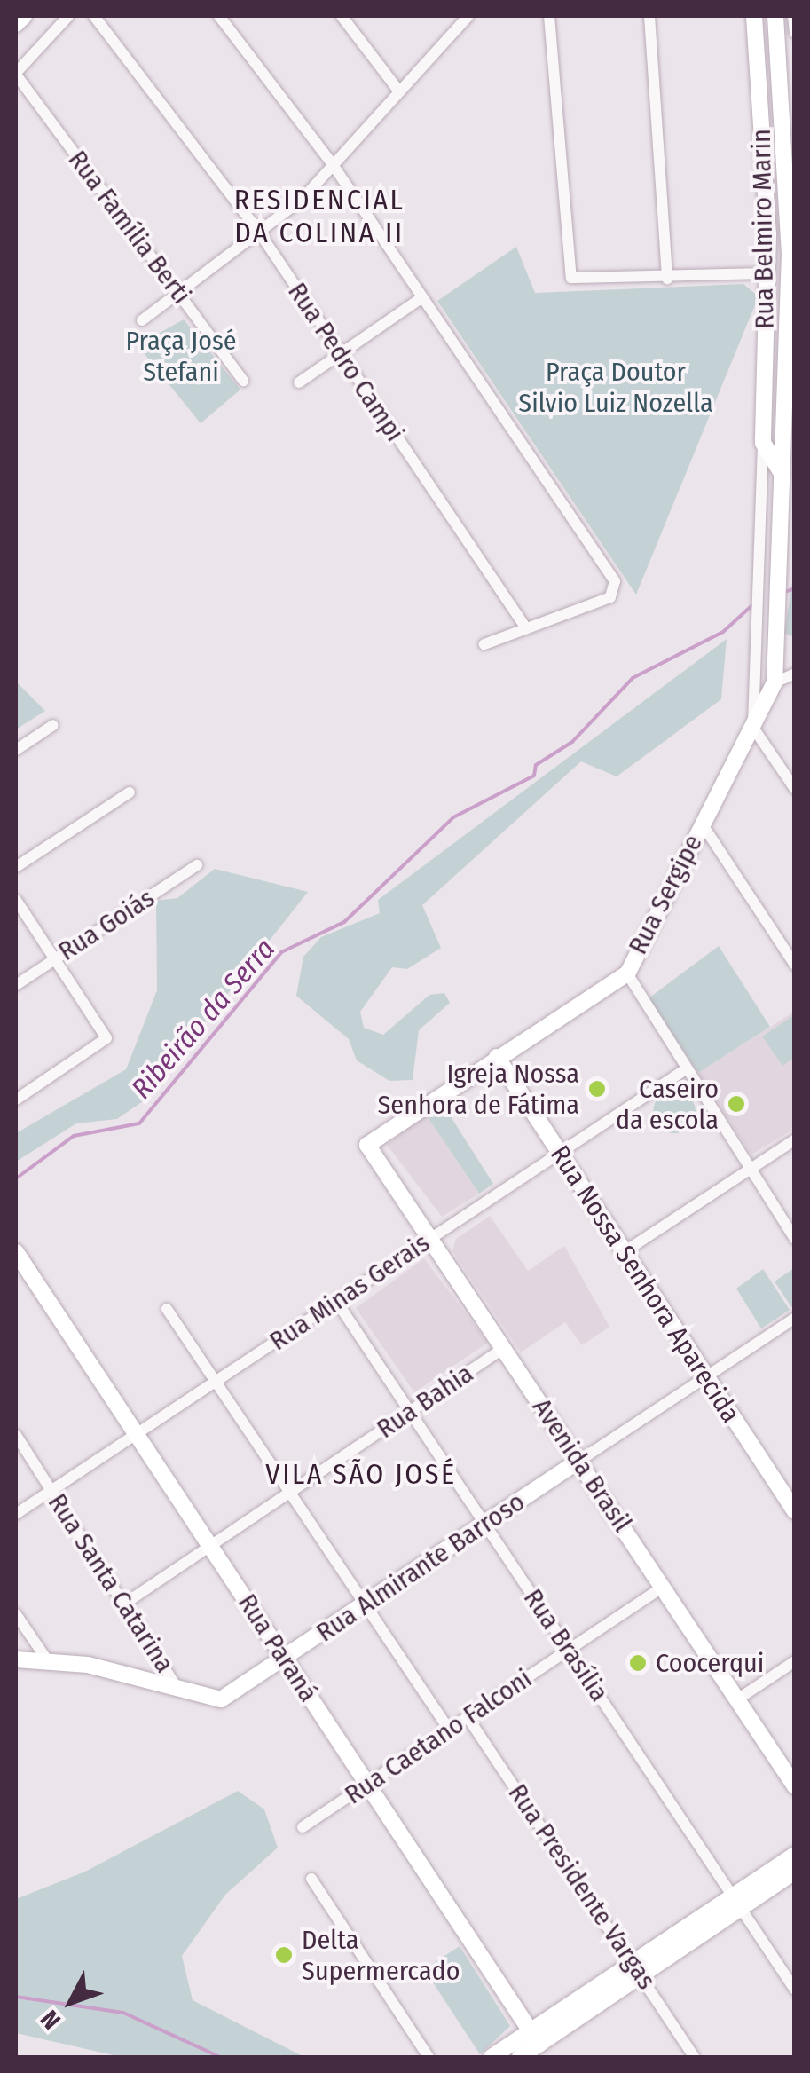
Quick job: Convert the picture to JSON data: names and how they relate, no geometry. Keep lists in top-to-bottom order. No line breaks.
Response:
{"streets":{"street":["Rua Família Berti","Rua Belmiro Marin","Rua Pedro Campi","Rua Sergipe","Rua Goiás","Rua Nossa Senhora Aparecida","Rua Minas Gerais","Rua Bahia","Avenida Brasil","Rua Almirante Barroso","Rua Santa Catarina","Rua Brasília","Rua Paraná","Rua Caetano Falconi","Rua Presidente Vargas"]},"crossings":[["Rua Belmiro Marin","Rua Sergipe"],["Rua Sergipe","Rua Nossa Senhora Aparecida"],["Rua Sergipe","Avenida Brasil"],["Rua Nossa Senhora Aparecida","Rua Minas Gerais"],["Rua Nossa Senhora Aparecida","Rua Almirante Barroso"],["Rua Minas Gerais","Avenida Brasil"],["Rua Minas Gerais","Rua Santa Catarina"],["Rua Minas Gerais","Rua Brasília"],["Rua Minas Gerais","Rua Paraná"],["Rua Bahia","Avenida Brasil"],["Rua Bahia","Rua Santa Catarina"],["Rua Bahia","Rua Brasília"],["Rua Bahia","Rua Paraná"],["Avenida Brasil","Rua Almirante Barroso"],["Avenida Brasil","Rua Caetano Falconi"],["Rua Almirante Barroso","Rua Santa Catarina"],["Rua Almirante Barroso","Rua Brasília"],["Rua Almirante Barroso","Rua Paraná"],["Rua Brasília","Rua Caetano Falconi"],["Rua Paraná","Rua Caetano Falconi"],["Rua Caetano Falconi","Rua Presidente Vargas"]],"districts":["RESIDENCIAL DA COLINA II","VILA SÃO JOSÉ"],"water":["Ribeirão da Serra"],"parks":["Praça José Stefani","Praça Doutor Silvio Luiz Nozella"],"places":["Igreja Nossa Senhora de Fátima","Caseiro da escola","Coocerqui","Delta Supermercado"],"north":"bottom left"}
